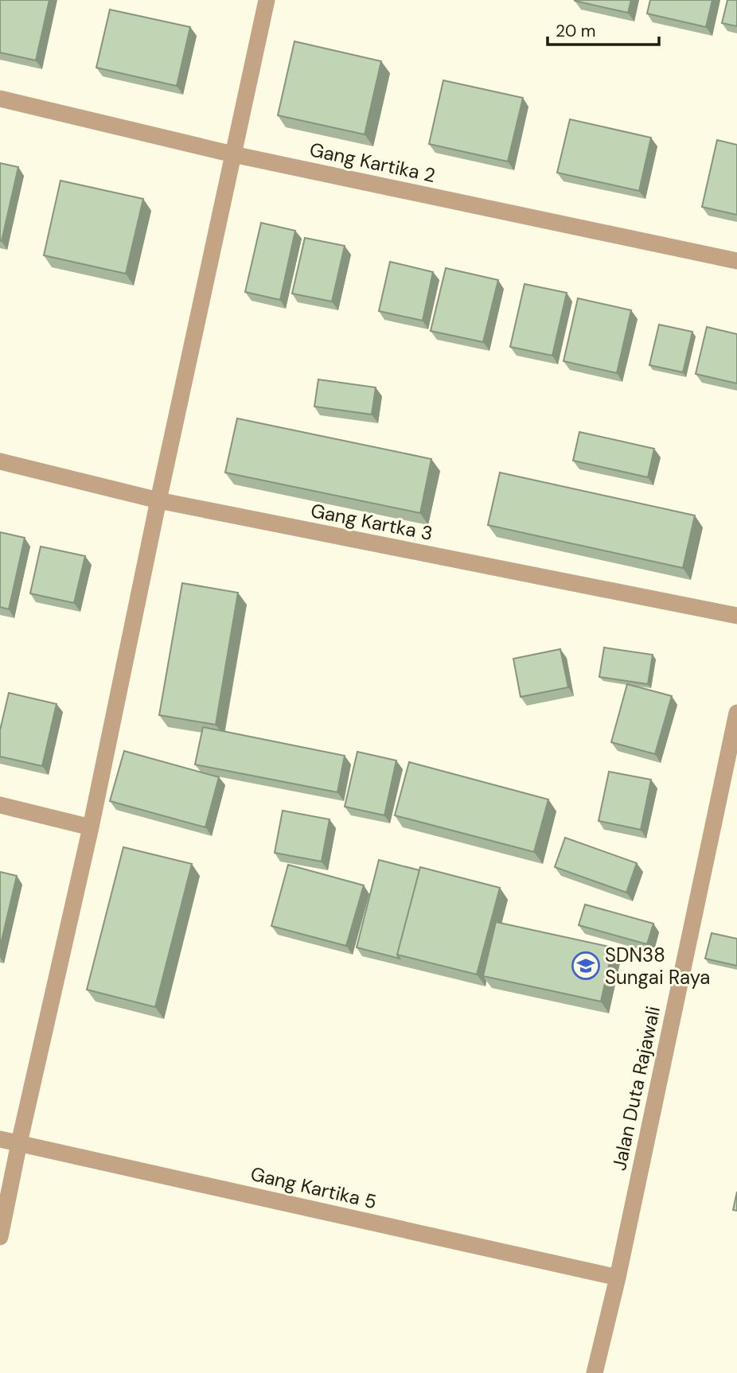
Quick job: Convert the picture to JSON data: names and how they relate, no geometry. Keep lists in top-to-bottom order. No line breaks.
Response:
{"streets":{"street":["Gang Kartika 2","Gang Kartka 3","Jalan Duta Rajawali","Gang Kartika 5"]},"crossings":[["Jalan Duta Rajawali","Gang Kartika 5"]],"places":{"school or university":["SDN38 Sungai Raya"]},"scale_bar":"20 m"}
